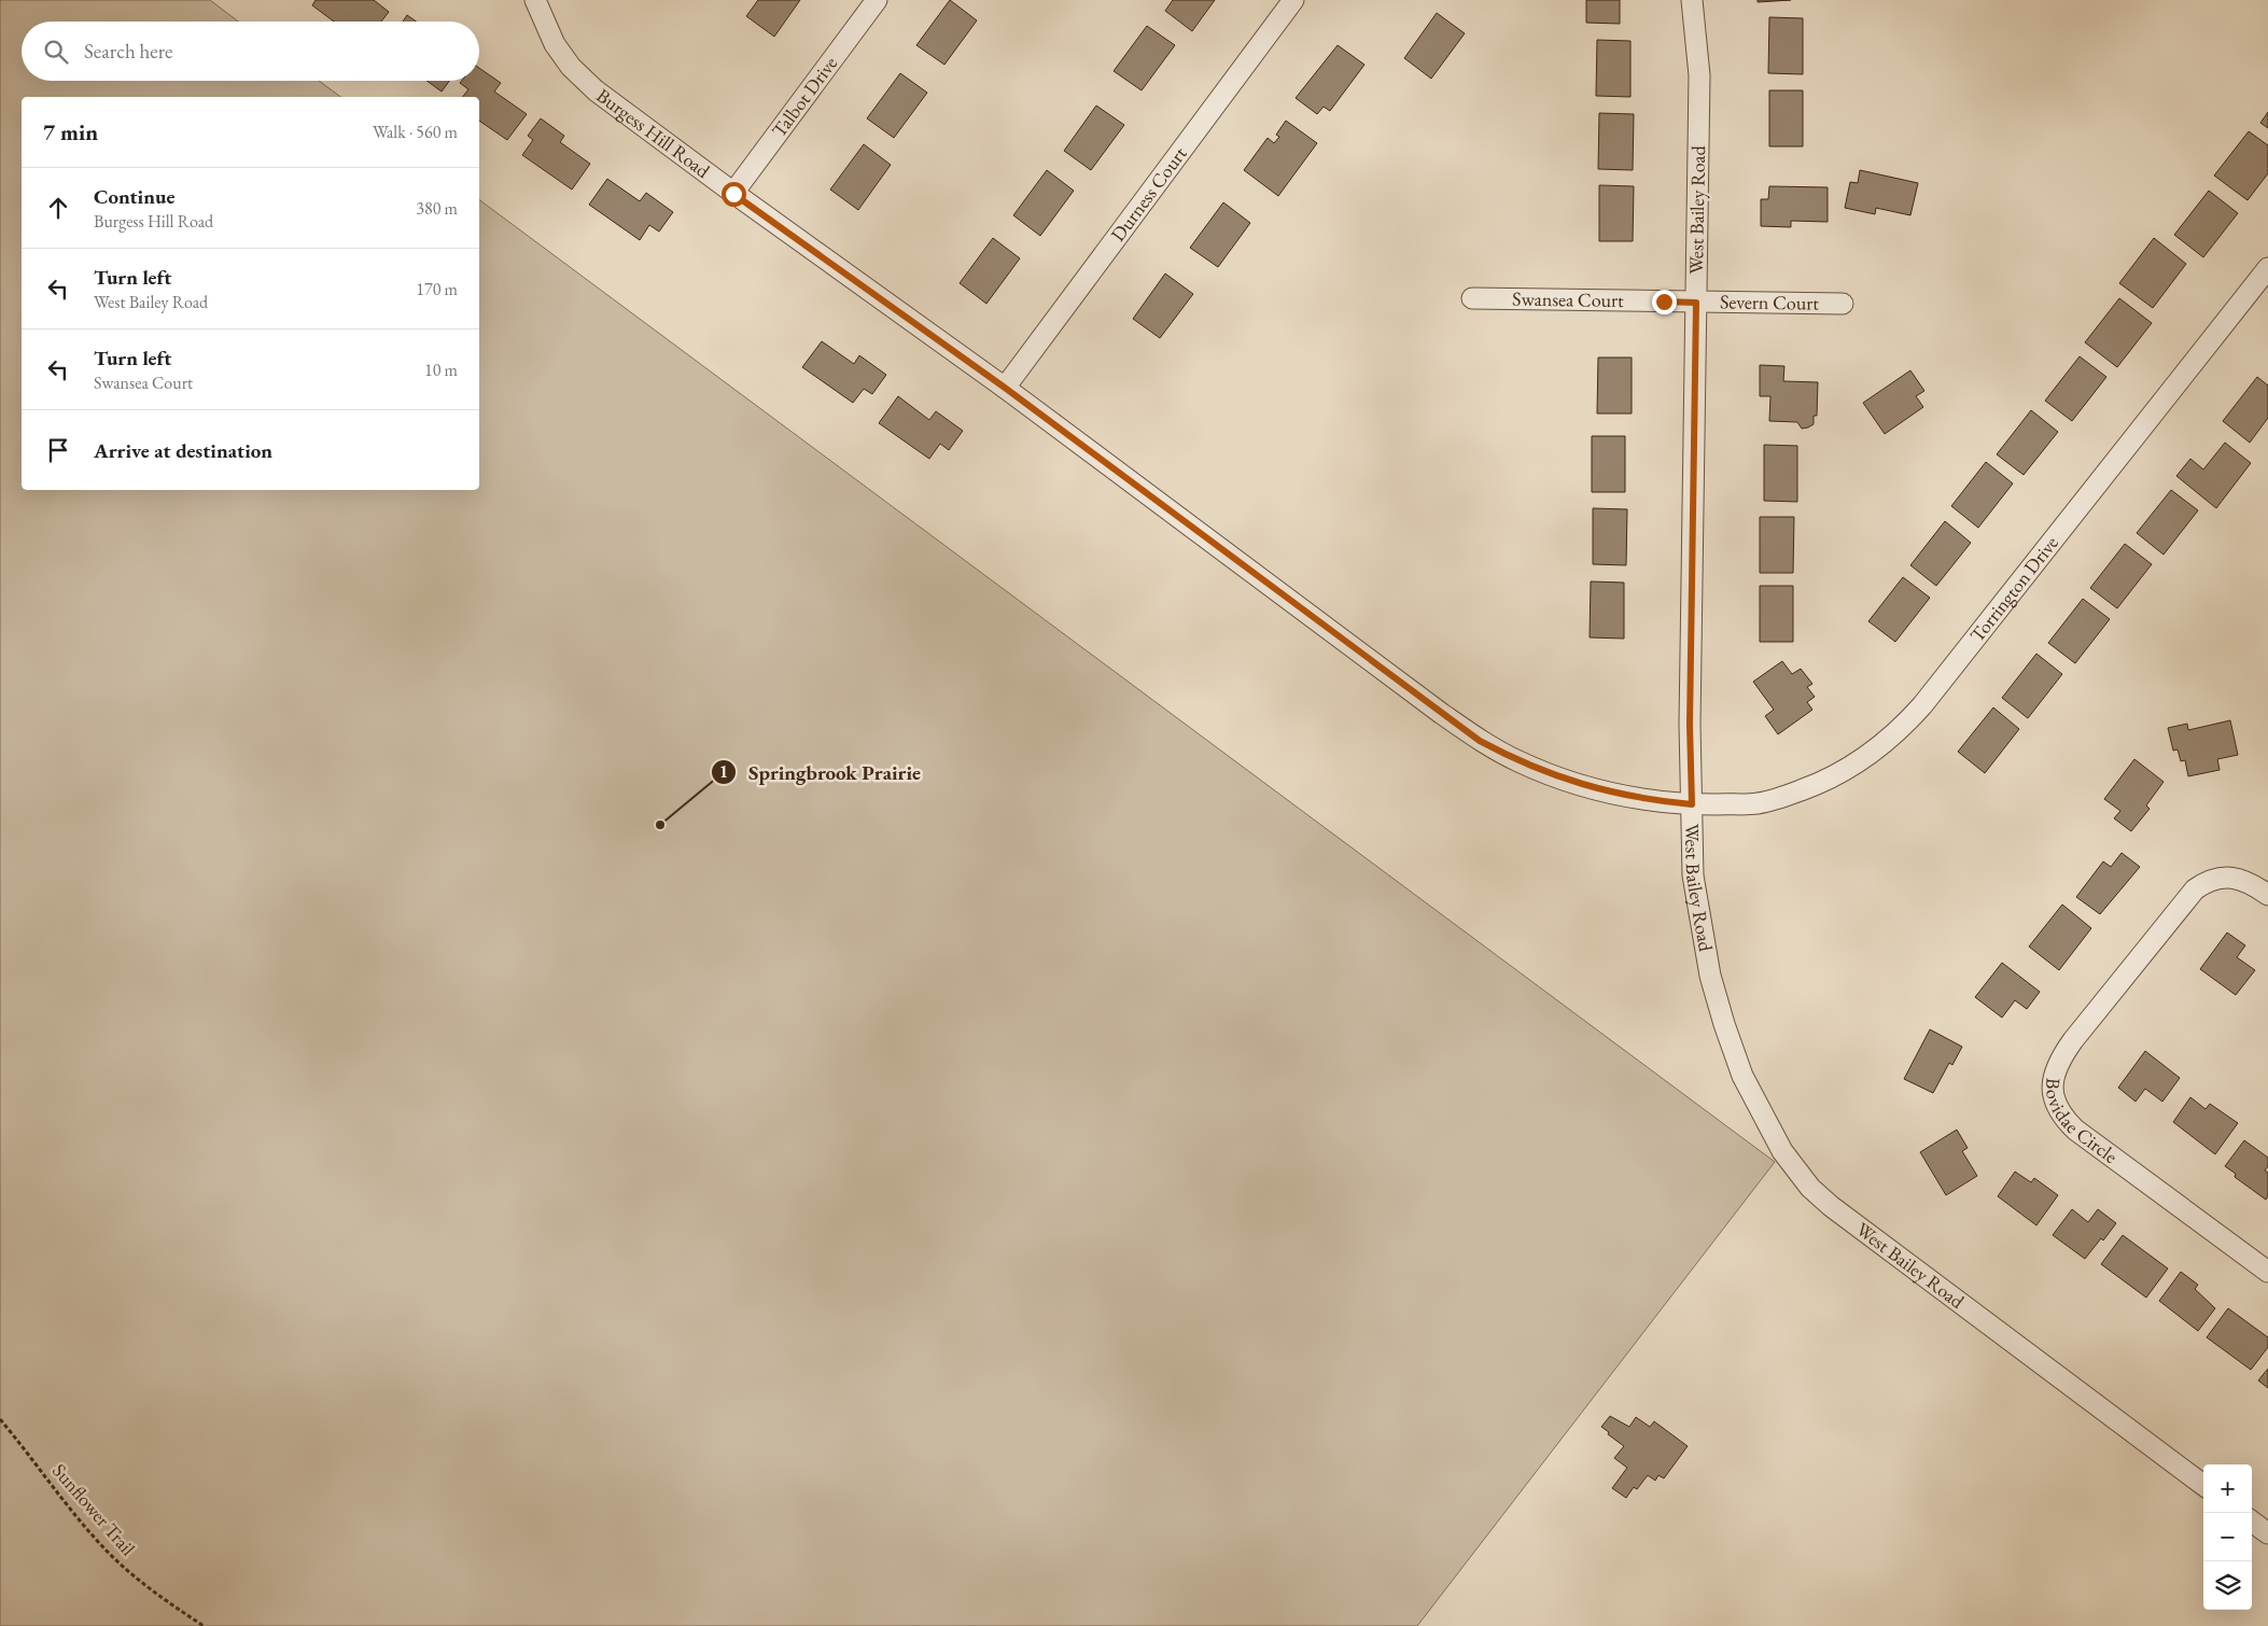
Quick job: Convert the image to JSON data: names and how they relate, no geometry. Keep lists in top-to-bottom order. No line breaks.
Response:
{"streets":{"street":["Talbot Drive","Burgess Hill Road","Durness Court","West Bailey Road","Swansea Court","Severn Court","Torrington Drive","Bovidae Circle"],"path":["Sunflower Trail"]},"crossings":[["Talbot Drive","Burgess Hill Road"],["Burgess Hill Road","Durness Court"],["Burgess Hill Road","West Bailey Road"],["Burgess Hill Road","Torrington Drive"],["West Bailey Road","Swansea Court"],["West Bailey Road","Severn Court"],["West Bailey Road","Torrington Drive"],["Swansea Court","Severn Court"]],"places":["Springbrook Prairie"],"page":{"search":"Search here","heading":["7 min","Walk · 560 m"],"list":[["Continue","Burgess Hill Road","380 m"],["Turn left","West Bailey Road","170 m"],["Turn left","Swansea Court","10 m"],"Arrive at destination"],"map_buttons":["+","−"]}}
